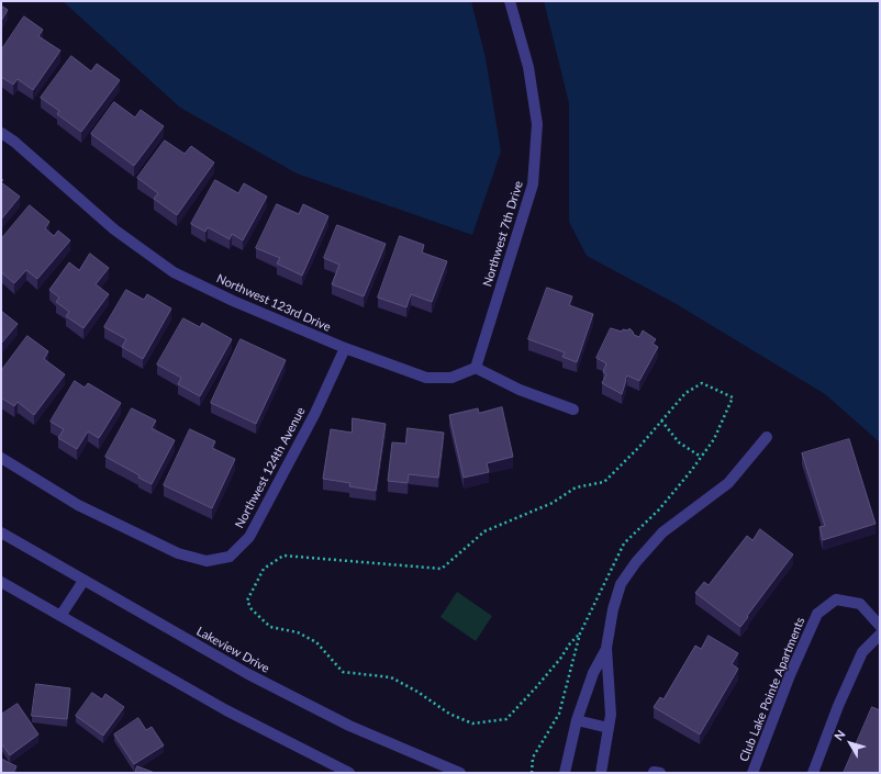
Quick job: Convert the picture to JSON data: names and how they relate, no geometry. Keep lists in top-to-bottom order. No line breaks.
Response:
{"streets":{"street":["Northwest 7th Drive","Northwest 123rd Drive","Northwest 124th Avenue","Lakeview Drive","Club Lake Pointe Apartments"]},"crossings":[["Northwest 7th Drive","Northwest 123rd Drive"],["Northwest 123rd Drive","Northwest 124th Avenue"]],"north":"top left"}
